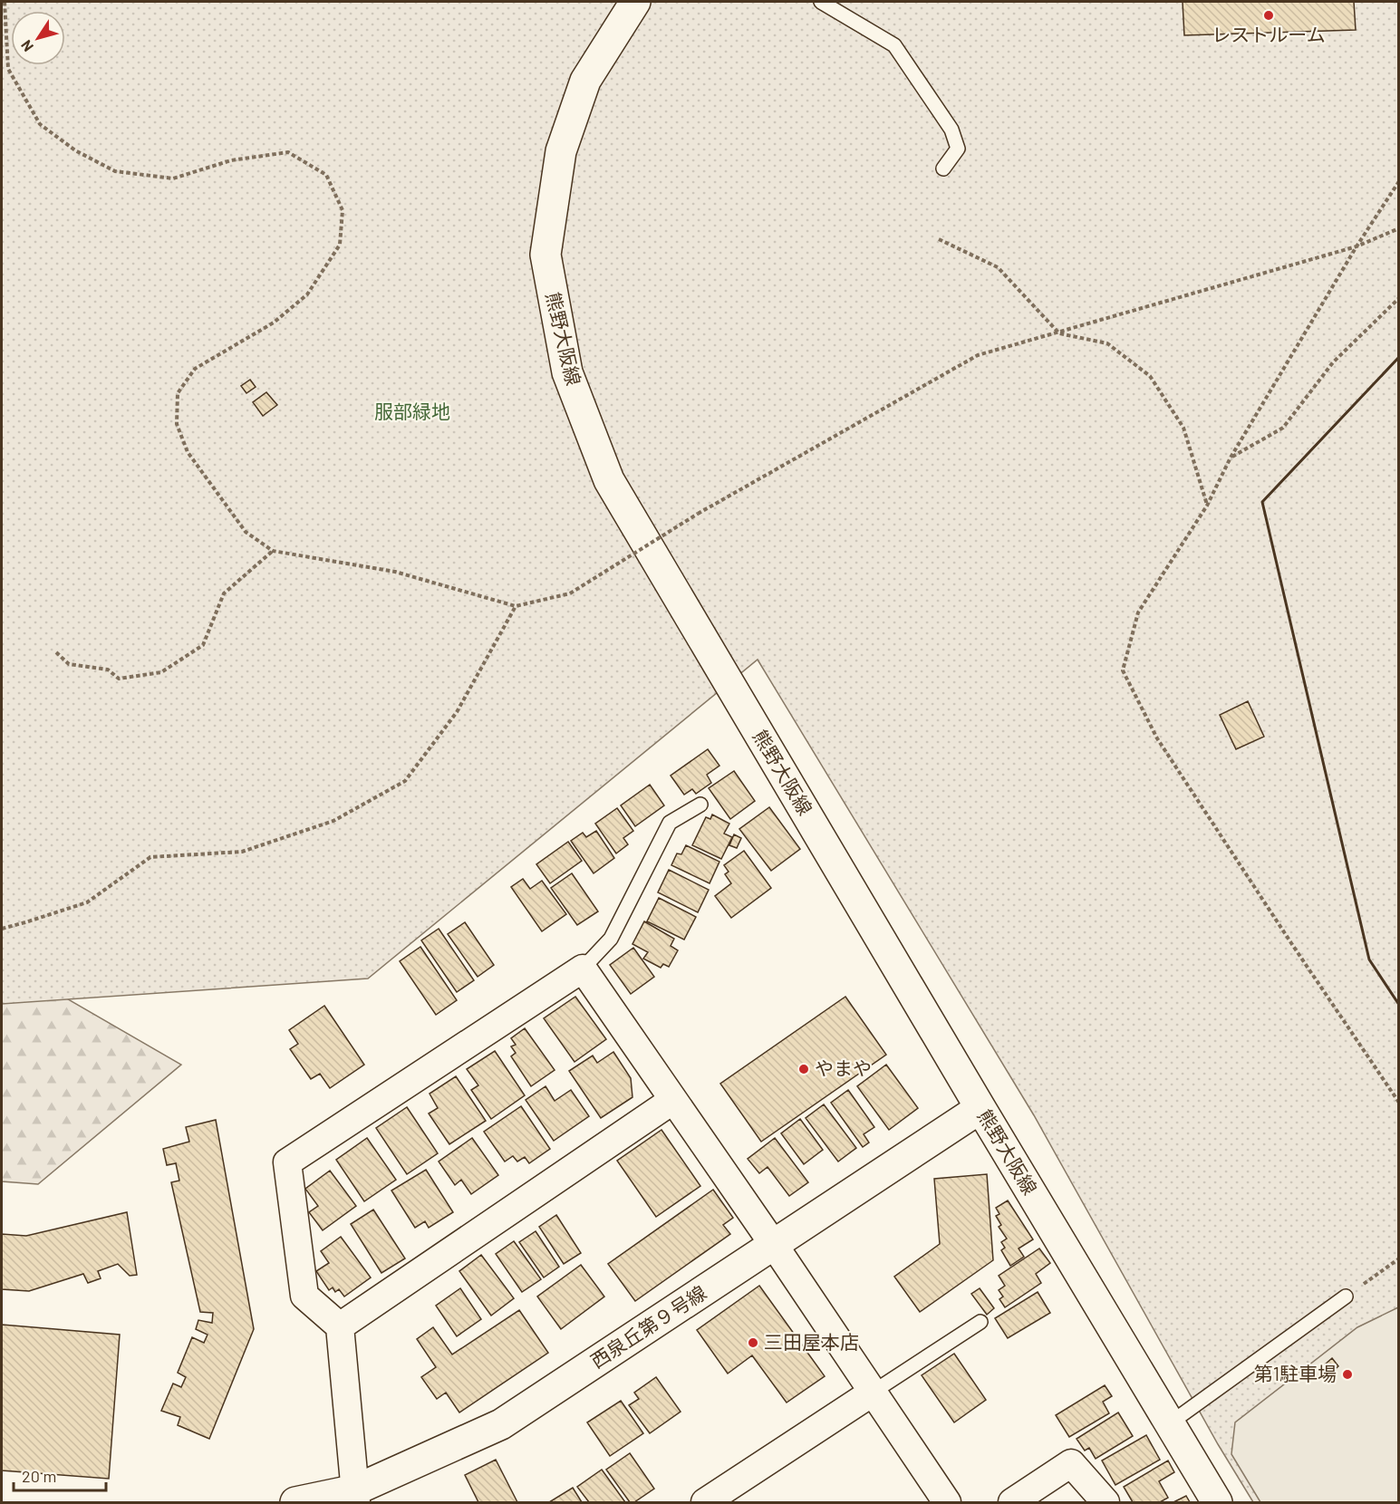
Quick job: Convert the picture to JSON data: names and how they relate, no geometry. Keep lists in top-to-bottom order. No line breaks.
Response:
{"streets":{"main road":["熊野大阪線","西泉丘第９号線"]},"crossings":[["熊野大阪線","西泉丘第９号線"]],"parks":["服部緑地"],"places":["レストルーム","やまや","三田屋本店","第1駐車場"],"scale_bar":"20 m","north":"bottom left"}
